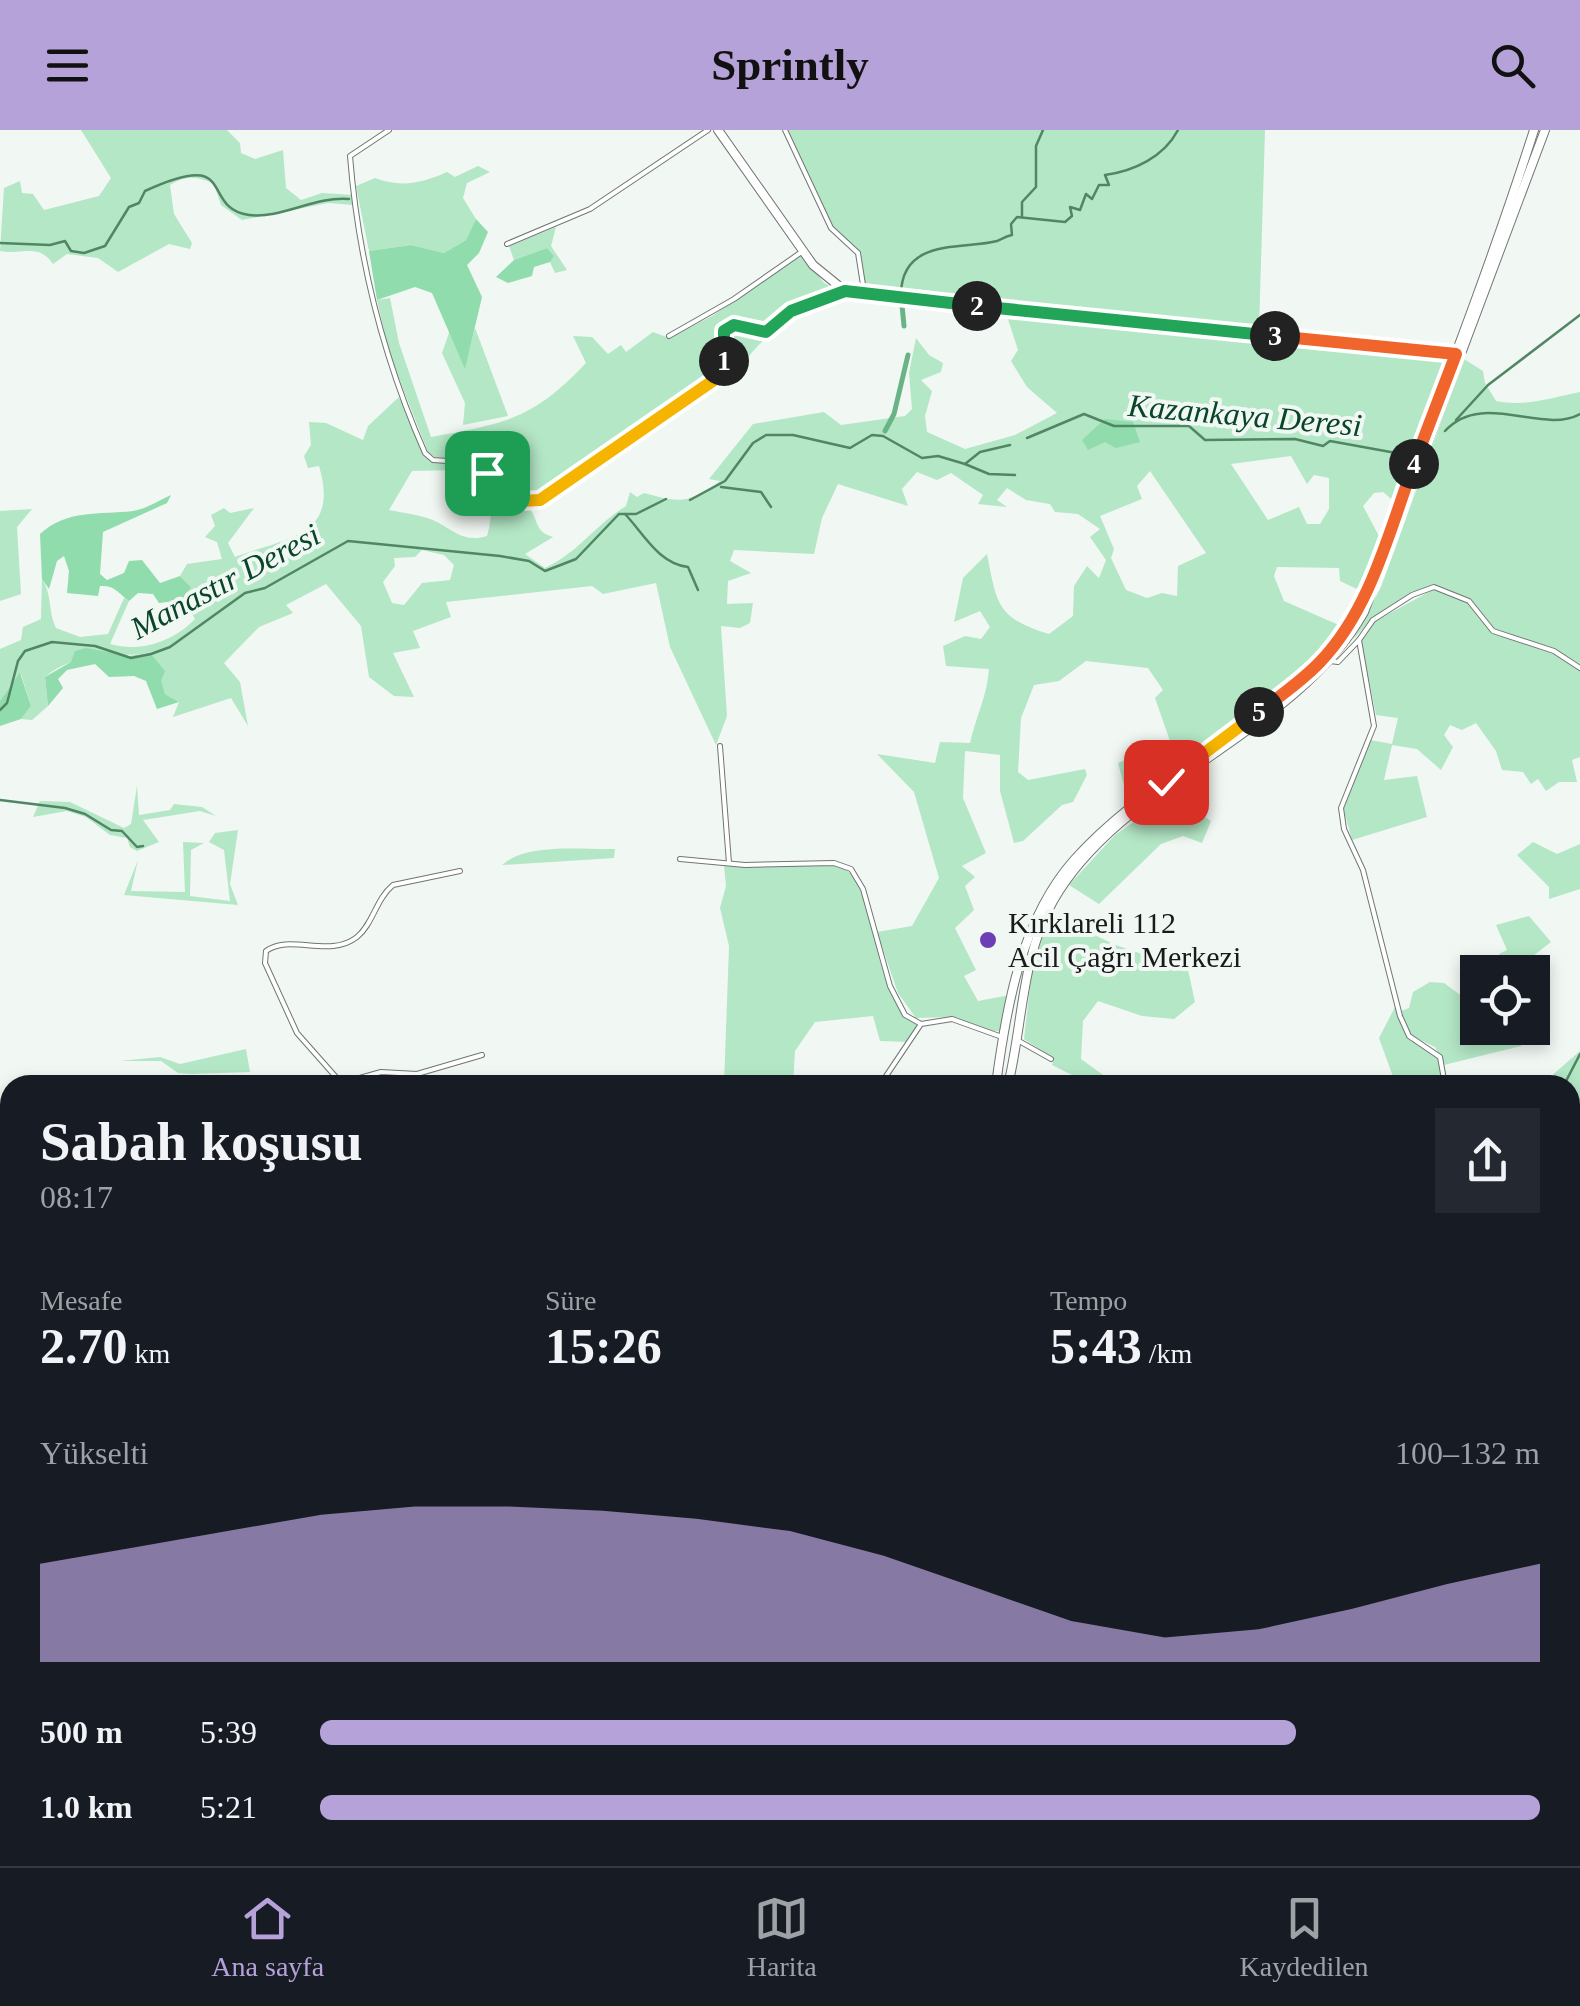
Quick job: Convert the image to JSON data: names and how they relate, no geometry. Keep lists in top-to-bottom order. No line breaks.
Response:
{"water":["Kazankaya Deresi","Manastır Deresi"],"places":["Kırklareli 112 Acil Çağrı Merkezi"],"page":{"header":"Sprintly","pins":["2","3","1","4","5"],"heading":["Sabah koşusu","08:17"],"stats":[["Mesafe","2.70 km"],["Süre","15:26"],["Tempo","5:43 /km"]],"chart":["Yükselti","100–132 m"],"list":[{"name":"500 m","note":"5:39"},{"name":"1.0 km","note":"5:21"}],"tabs":["Ana sayfa","Harita","Kaydedilen"]}}
